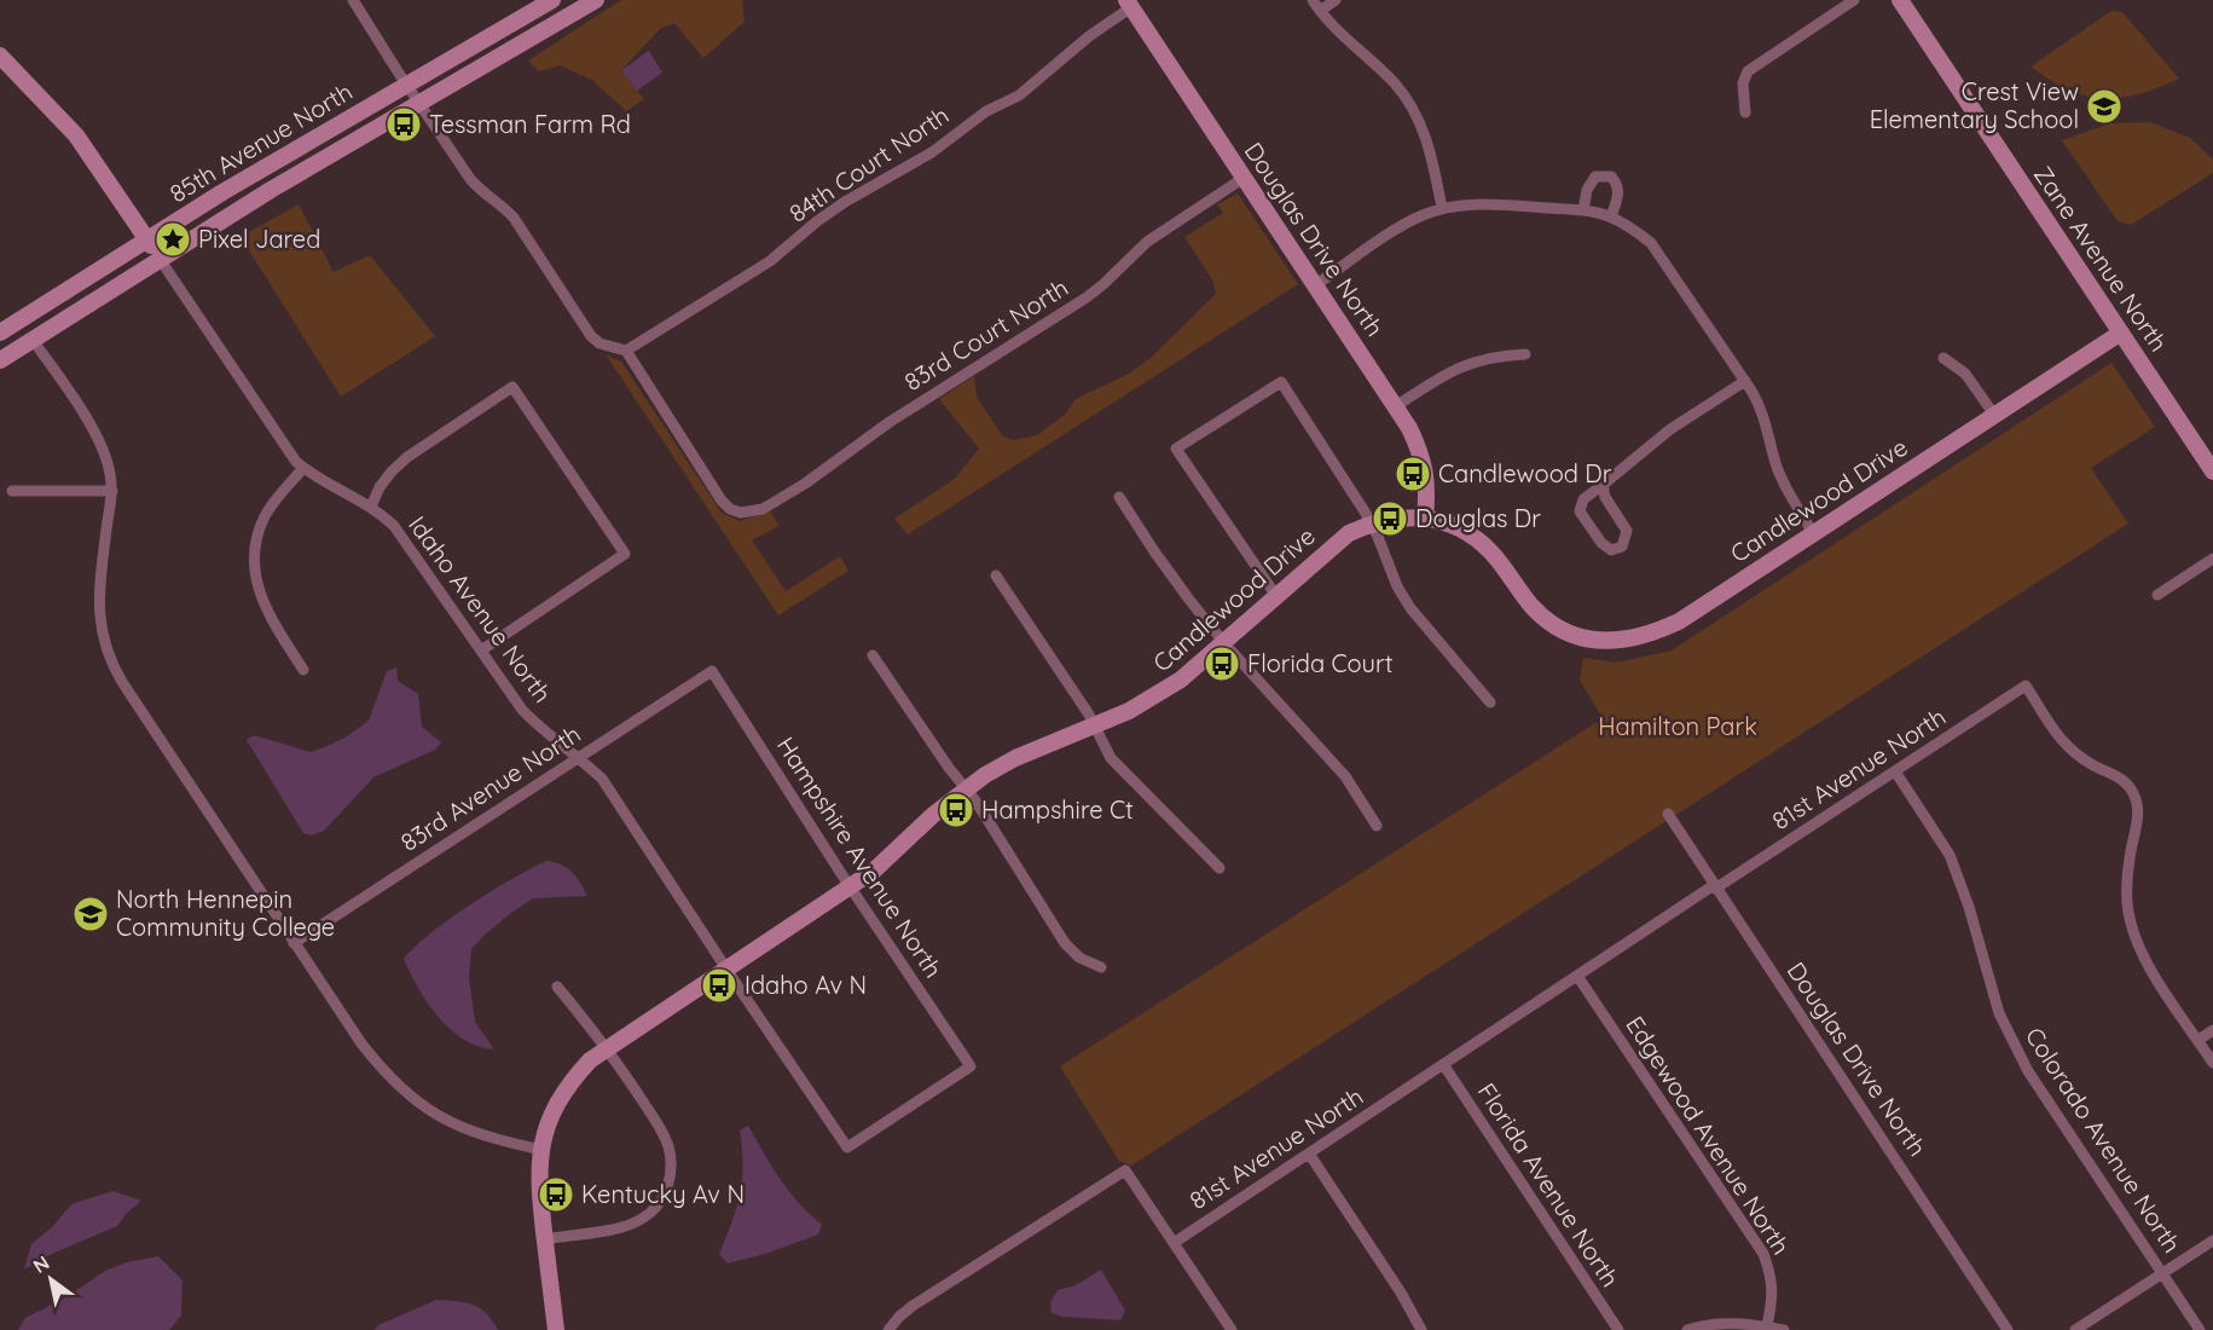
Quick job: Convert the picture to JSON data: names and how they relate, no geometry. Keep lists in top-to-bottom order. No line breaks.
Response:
{"streets":{"street":["85th Avenue North","84th Court North","Douglas Drive North","Zane Avenue North","83rd Court North","Candlewood Drive","Idaho Avenue North","81st Avenue North","83rd Avenue North","Hampshire Avenue North","Edgewood Avenue North","Colorado Avenue North","Florida Avenue North"]},"crossings":[["85th Avenue North","Idaho Avenue North"],["84th Court North","Douglas Drive North"],["84th Court North","83rd Court North"],["Douglas Drive North","83rd Court North"],["Douglas Drive North","Candlewood Drive"],["Douglas Drive North","81st Avenue North"],["Zane Avenue North","Candlewood Drive"],["Candlewood Drive","Idaho Avenue North"],["Candlewood Drive","Hampshire Avenue North"],["Idaho Avenue North","83rd Avenue North"],["Idaho Avenue North","Hampshire Avenue North"],["81st Avenue North","Edgewood Avenue North"],["81st Avenue North","Colorado Avenue North"],["81st Avenue North","Florida Avenue North"],["83rd Avenue North","Hampshire Avenue North"]],"parks":["Hamilton Park"],"places":{"school or university":["Crest View Elementary School","North Hennepin Community College"],"bus stop":["Tessman Farm Rd","Candlewood Dr","Douglas Dr","Florida Court","Hampshire Ct","Idaho Av N","Kentucky Av N"],"place":["Pixel Jared"]},"north":"top left"}
